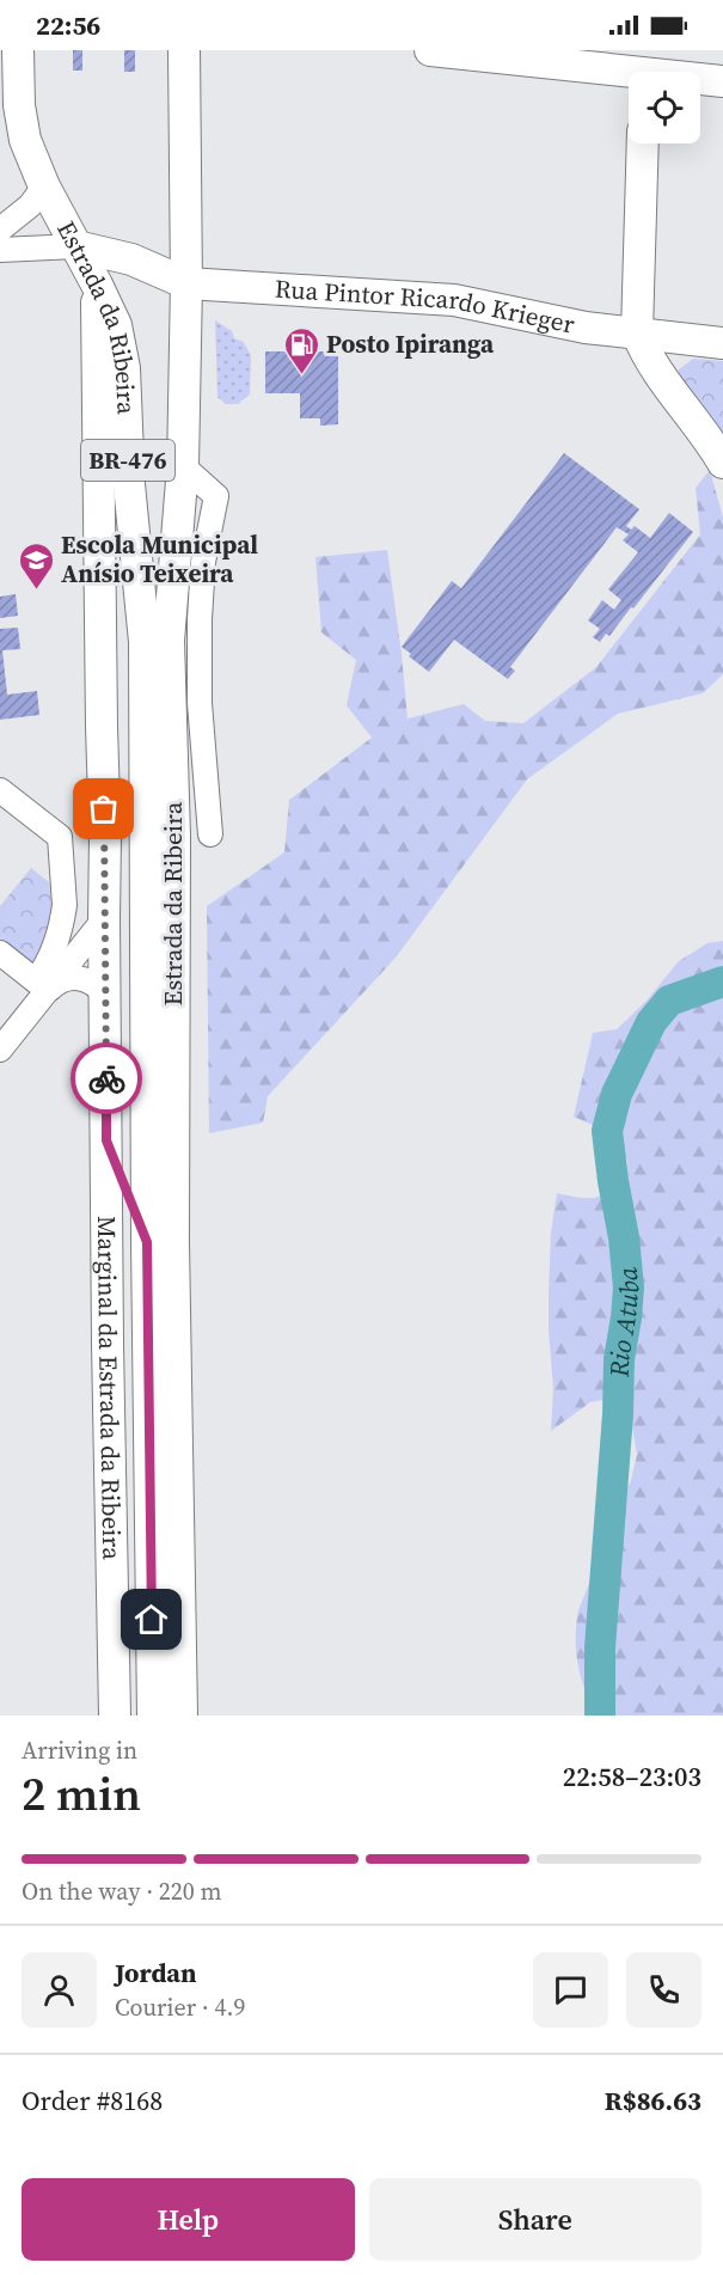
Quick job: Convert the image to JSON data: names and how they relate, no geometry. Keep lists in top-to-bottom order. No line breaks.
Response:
{"streets":{"main road":["Rua Pintor Ricardo Krieger","Estrada da Ribeira","BR-476","Marginal da Estrada da Ribeira"]},"crossings":[["Rua Pintor Ricardo Krieger","Estrada da Ribeira"],["Estrada da Ribeira","Marginal da Estrada da Ribeira"]],"water":["Rio Atuba"],"places":{"fuel station":["Posto Ipiranga"],"school or university":["Escola Municipal Anísio Teixeira"]},"page":{"status":"22:56","heading":["2 min","Arriving in","22:58–23:03"],"panel":["Jordan","Courier · 4.9","Order #8168","R$86.63"],"bar":"On the way · 220 m","buttons":["Help","Share"]}}
